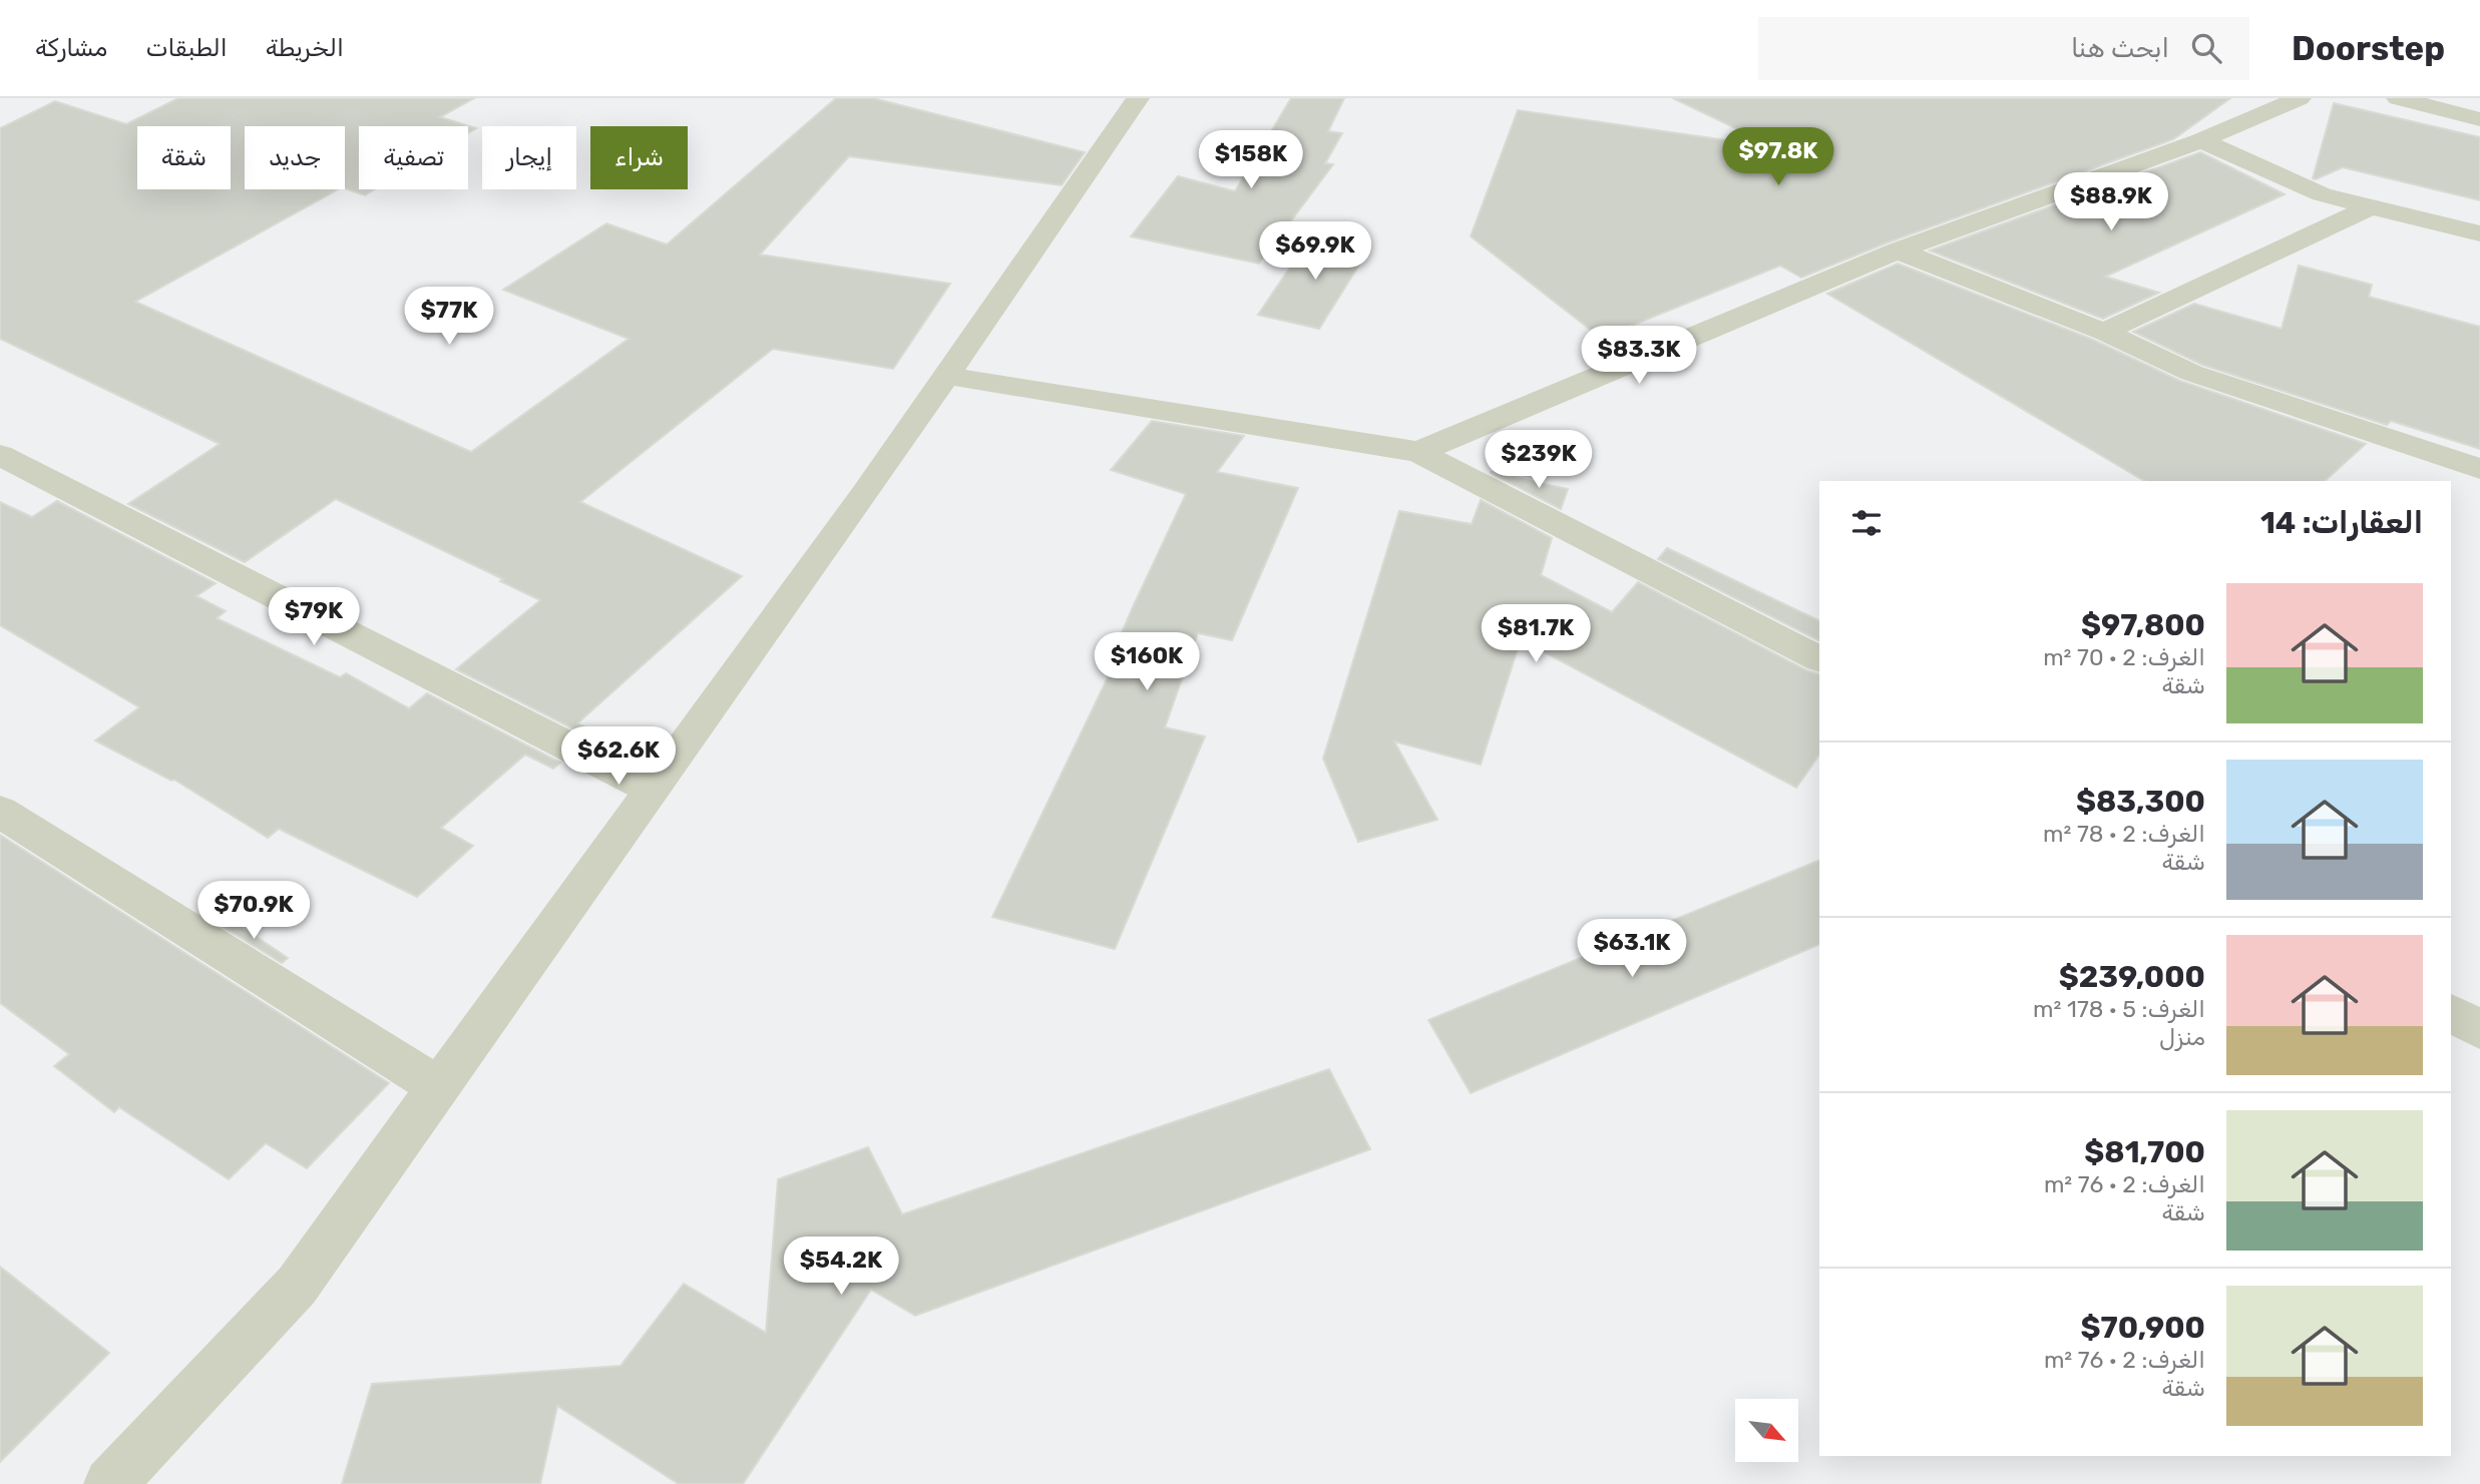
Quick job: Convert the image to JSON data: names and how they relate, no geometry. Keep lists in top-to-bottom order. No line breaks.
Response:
{"north":"bottom right","page":{"header":"Doorstep","search":"ابحث هنا","nav":["الخريطة","الطبقات","مشاركة"],"chip":["شراء","إيجار","تصفية","جديد","شقة"],"price":["$97.8K","$158K","$88.9K","$69.9K","$77K","$83.3K","$239K","$79K","$81.7K","$160K","$62.6K","$70.9K","$63.1K","$54.2K"],"heading":"العقارات: 14","list":[{"name":"$97,800","note":"الغرف: 2 · 70 m² · شقة"},{"name":"$83,300","note":"الغرف: 2 · 78 m² · شقة"},{"name":"$239,000","note":"الغرف: 5 · 178 m² · منزل"},{"name":"$81,700","note":"الغرف: 2 · 76 m² · شقة"},{"name":"$70,900","note":"الغرف: 2 · 76 m² · شقة"}]}}
